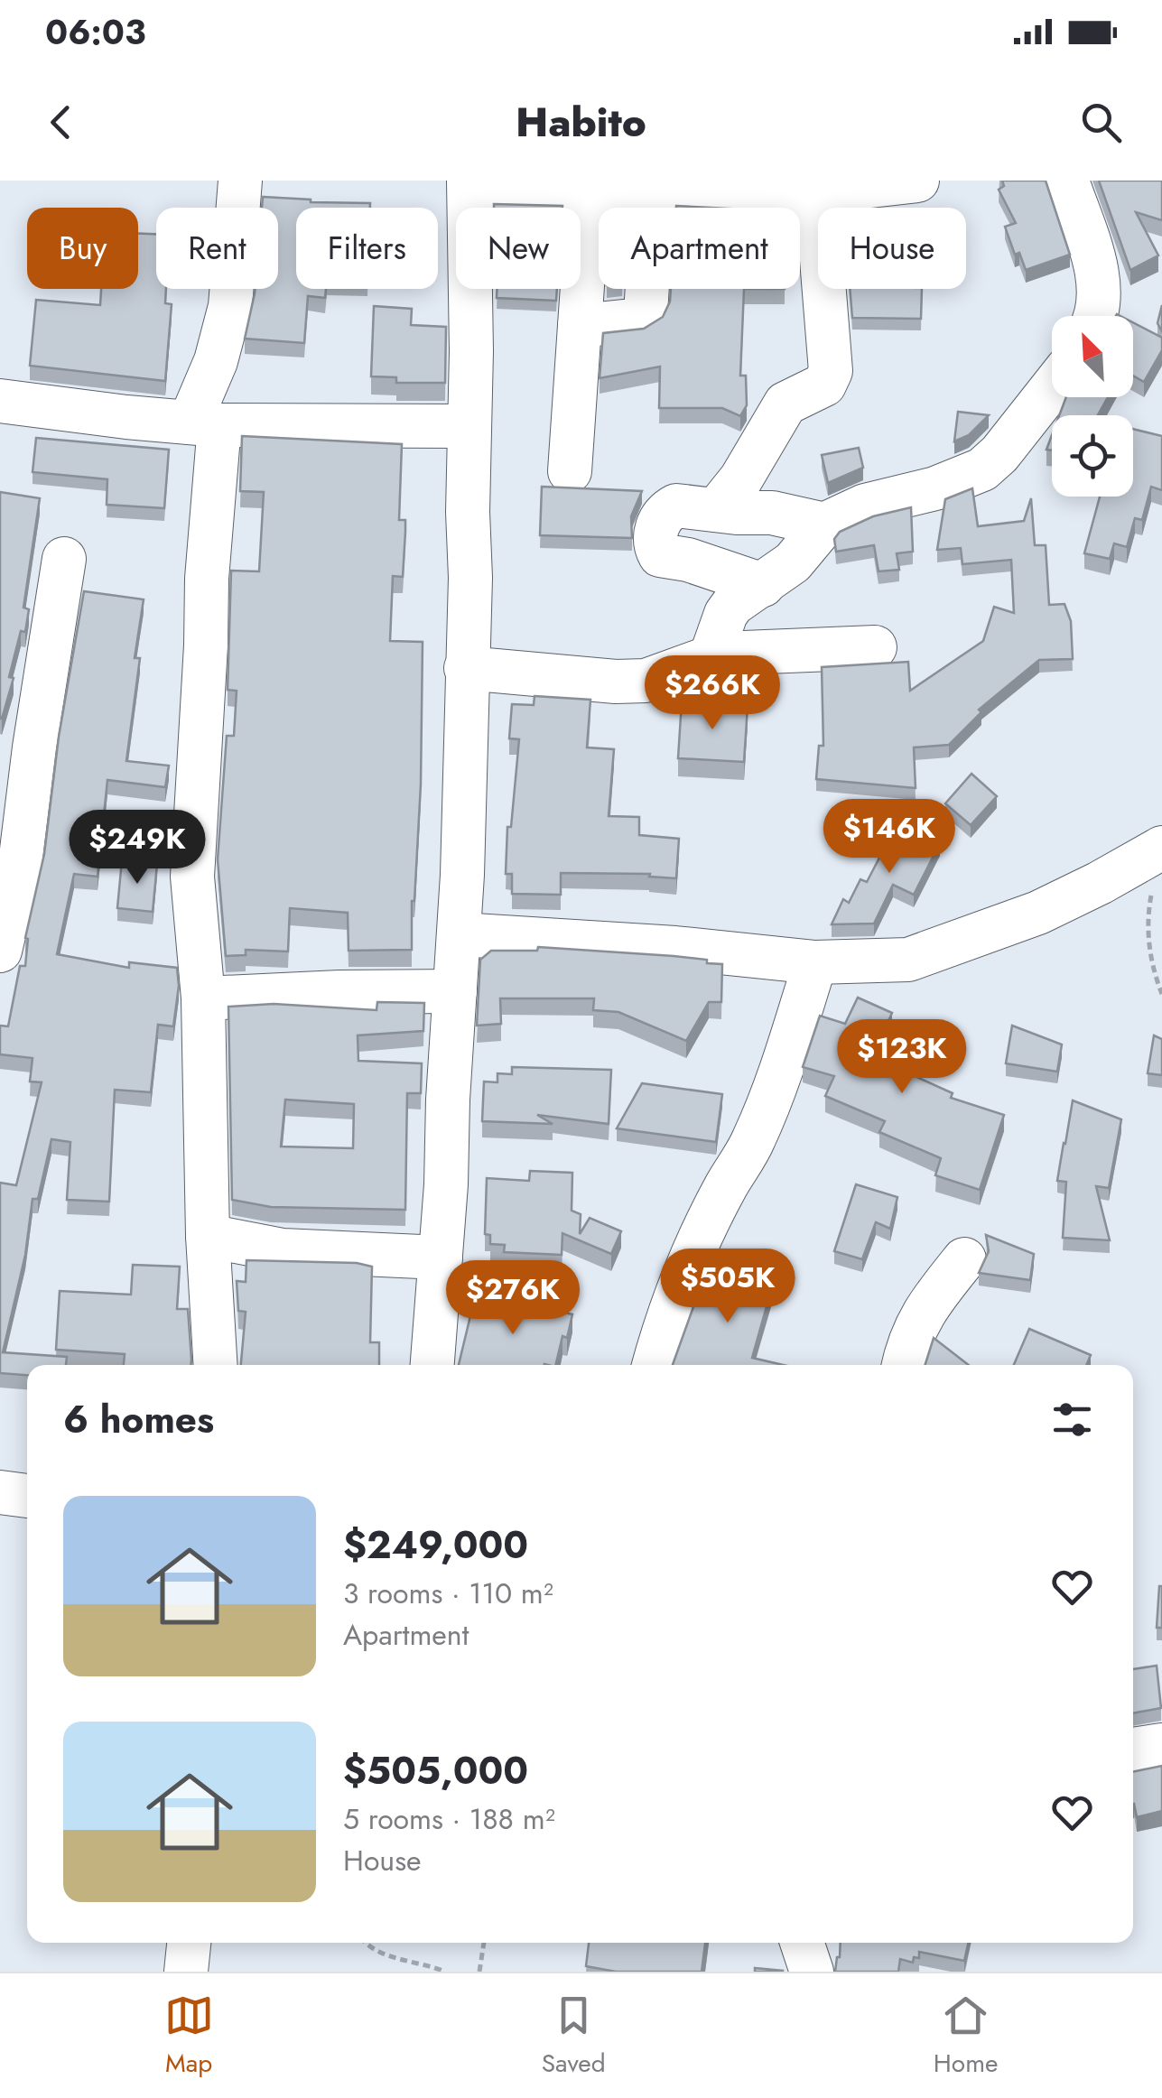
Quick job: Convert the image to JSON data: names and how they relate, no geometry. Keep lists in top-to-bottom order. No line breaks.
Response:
{"north":"top left","page":{"status":"06:03","header":"Habito","chip":["Buy","Rent","Filters","New","Apartment","House"],"price":["$266K","$146K","$249K","$123K","$505K","$276K"],"heading":"6 homes","list":[{"name":"$249,000","note":"3 rooms · 110 m² · Apartment"},{"name":"$505,000","note":"5 rooms · 188 m² · House"}],"tabs":["Map","Saved","Home"]}}
